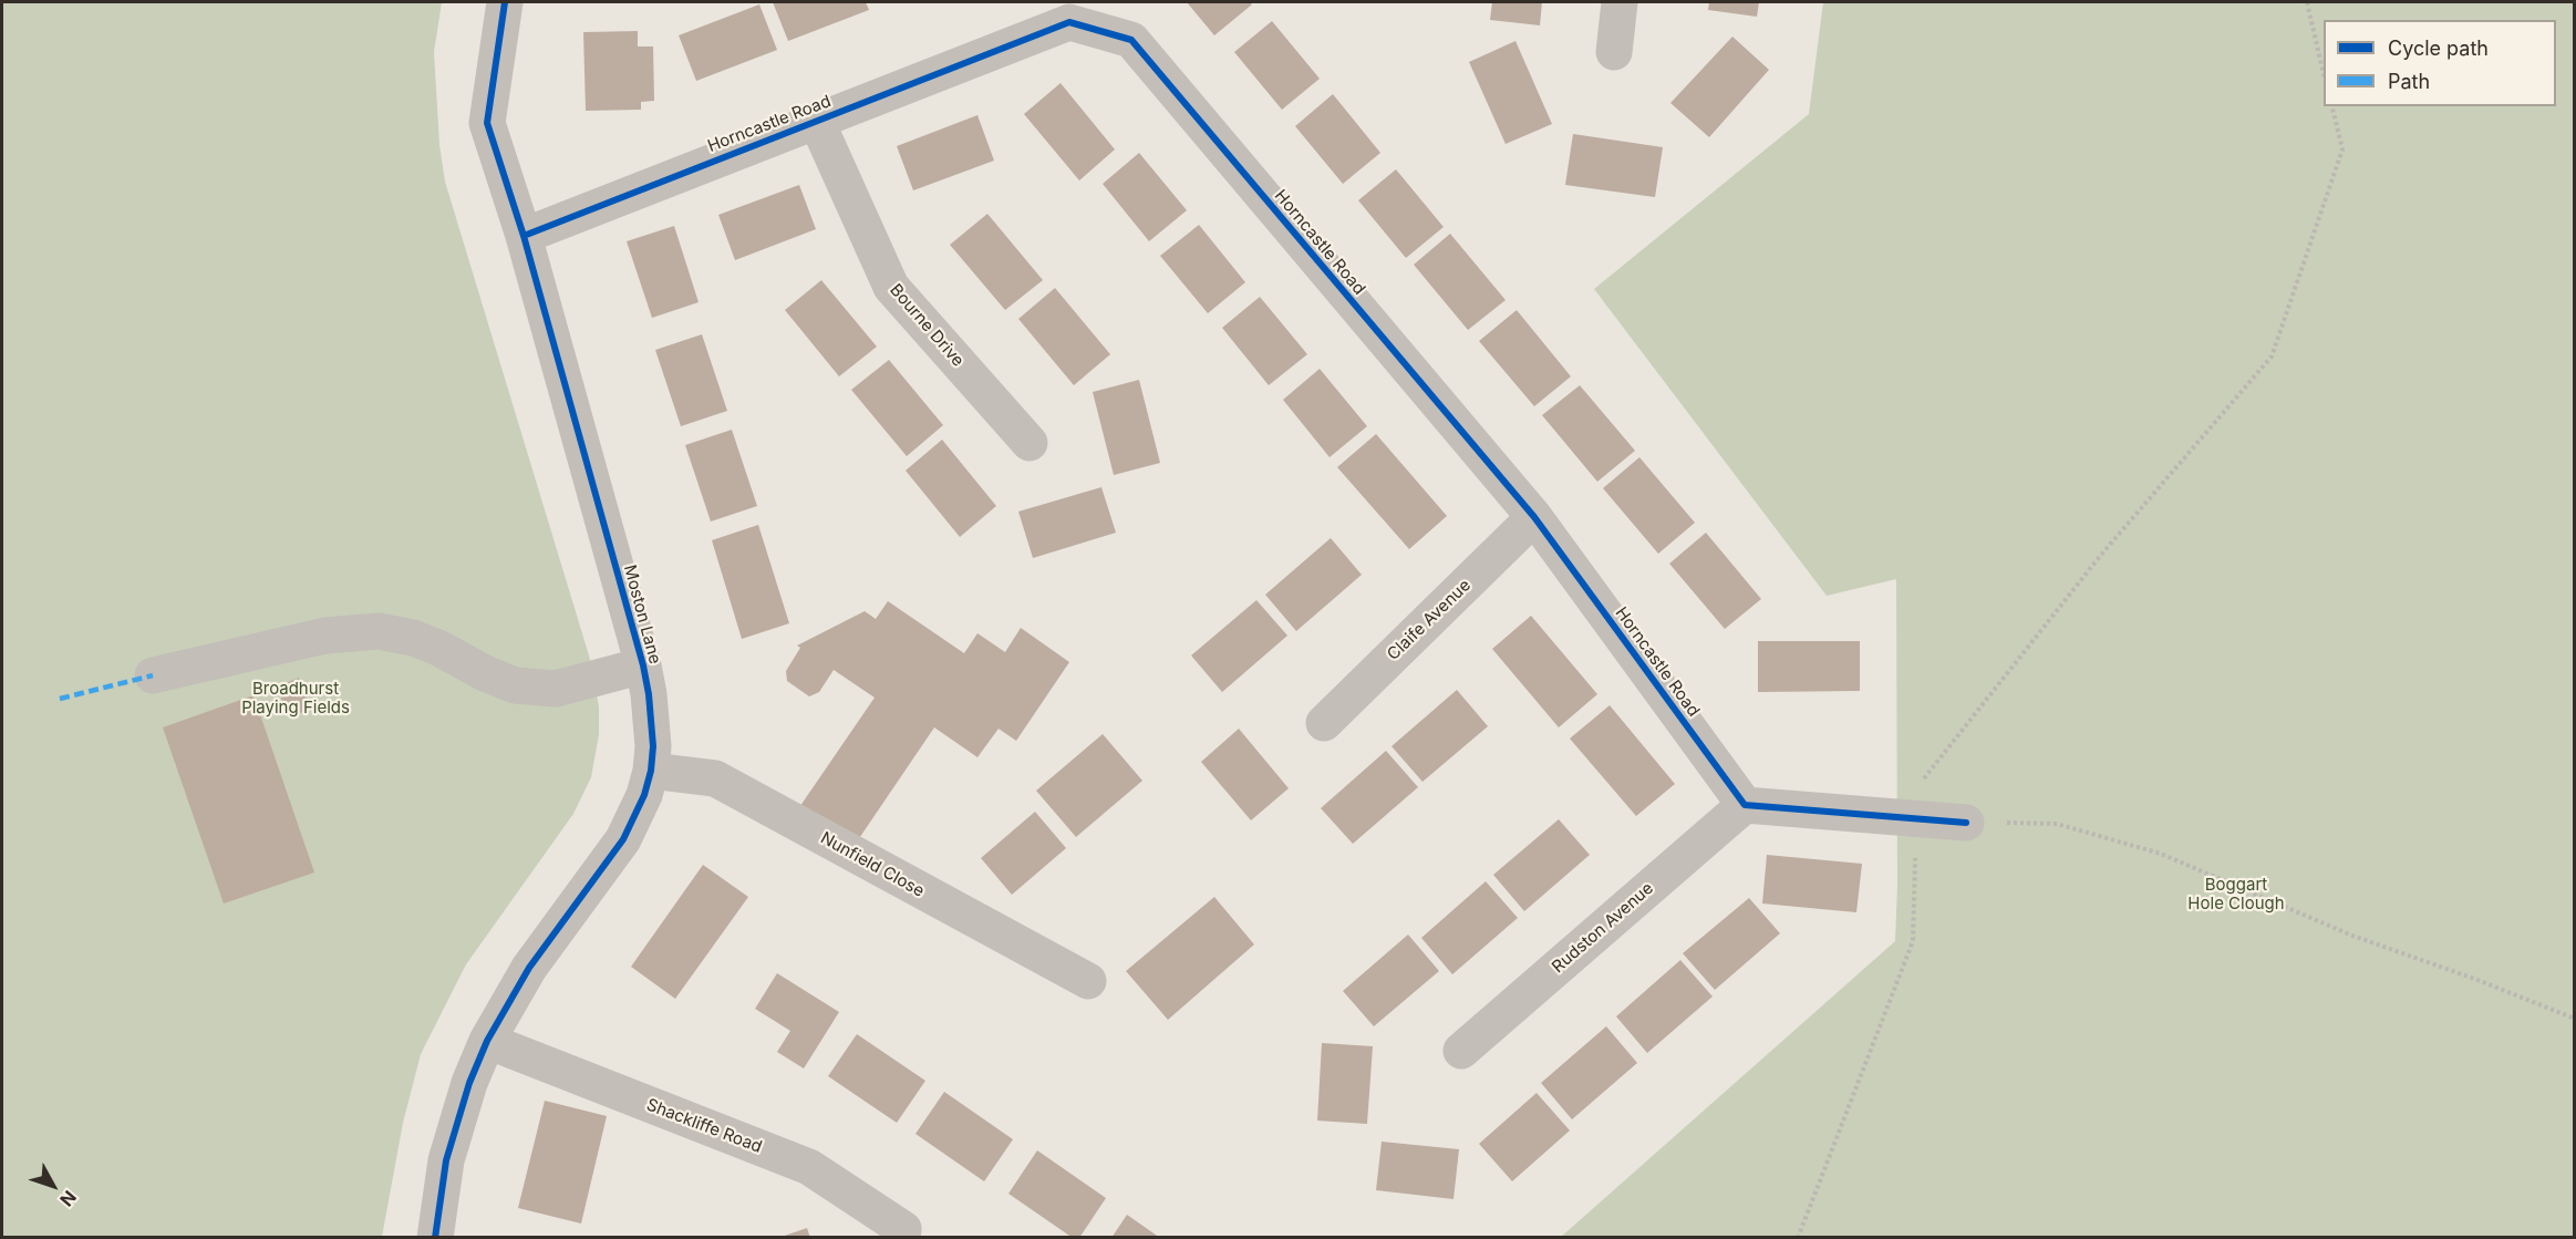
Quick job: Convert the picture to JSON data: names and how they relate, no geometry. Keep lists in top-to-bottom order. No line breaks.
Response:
{"streets":{"street":["Horncastle Road","Bourne Drive","Moston Lane","Claife Avenue","Nunfield Close","Rudston Avenue","Shackliffe Road"]},"crossings":[["Horncastle Road","Bourne Drive"],["Horncastle Road","Moston Lane"],["Horncastle Road","Claife Avenue"],["Horncastle Road","Rudston Avenue"],["Moston Lane","Nunfield Close"],["Moston Lane","Shackliffe Road"]],"parks":["Broadhurst Playing Fields","Boggart Hole Clough"],"legend":["Cycle path","Path"],"north":"bottom right"}
